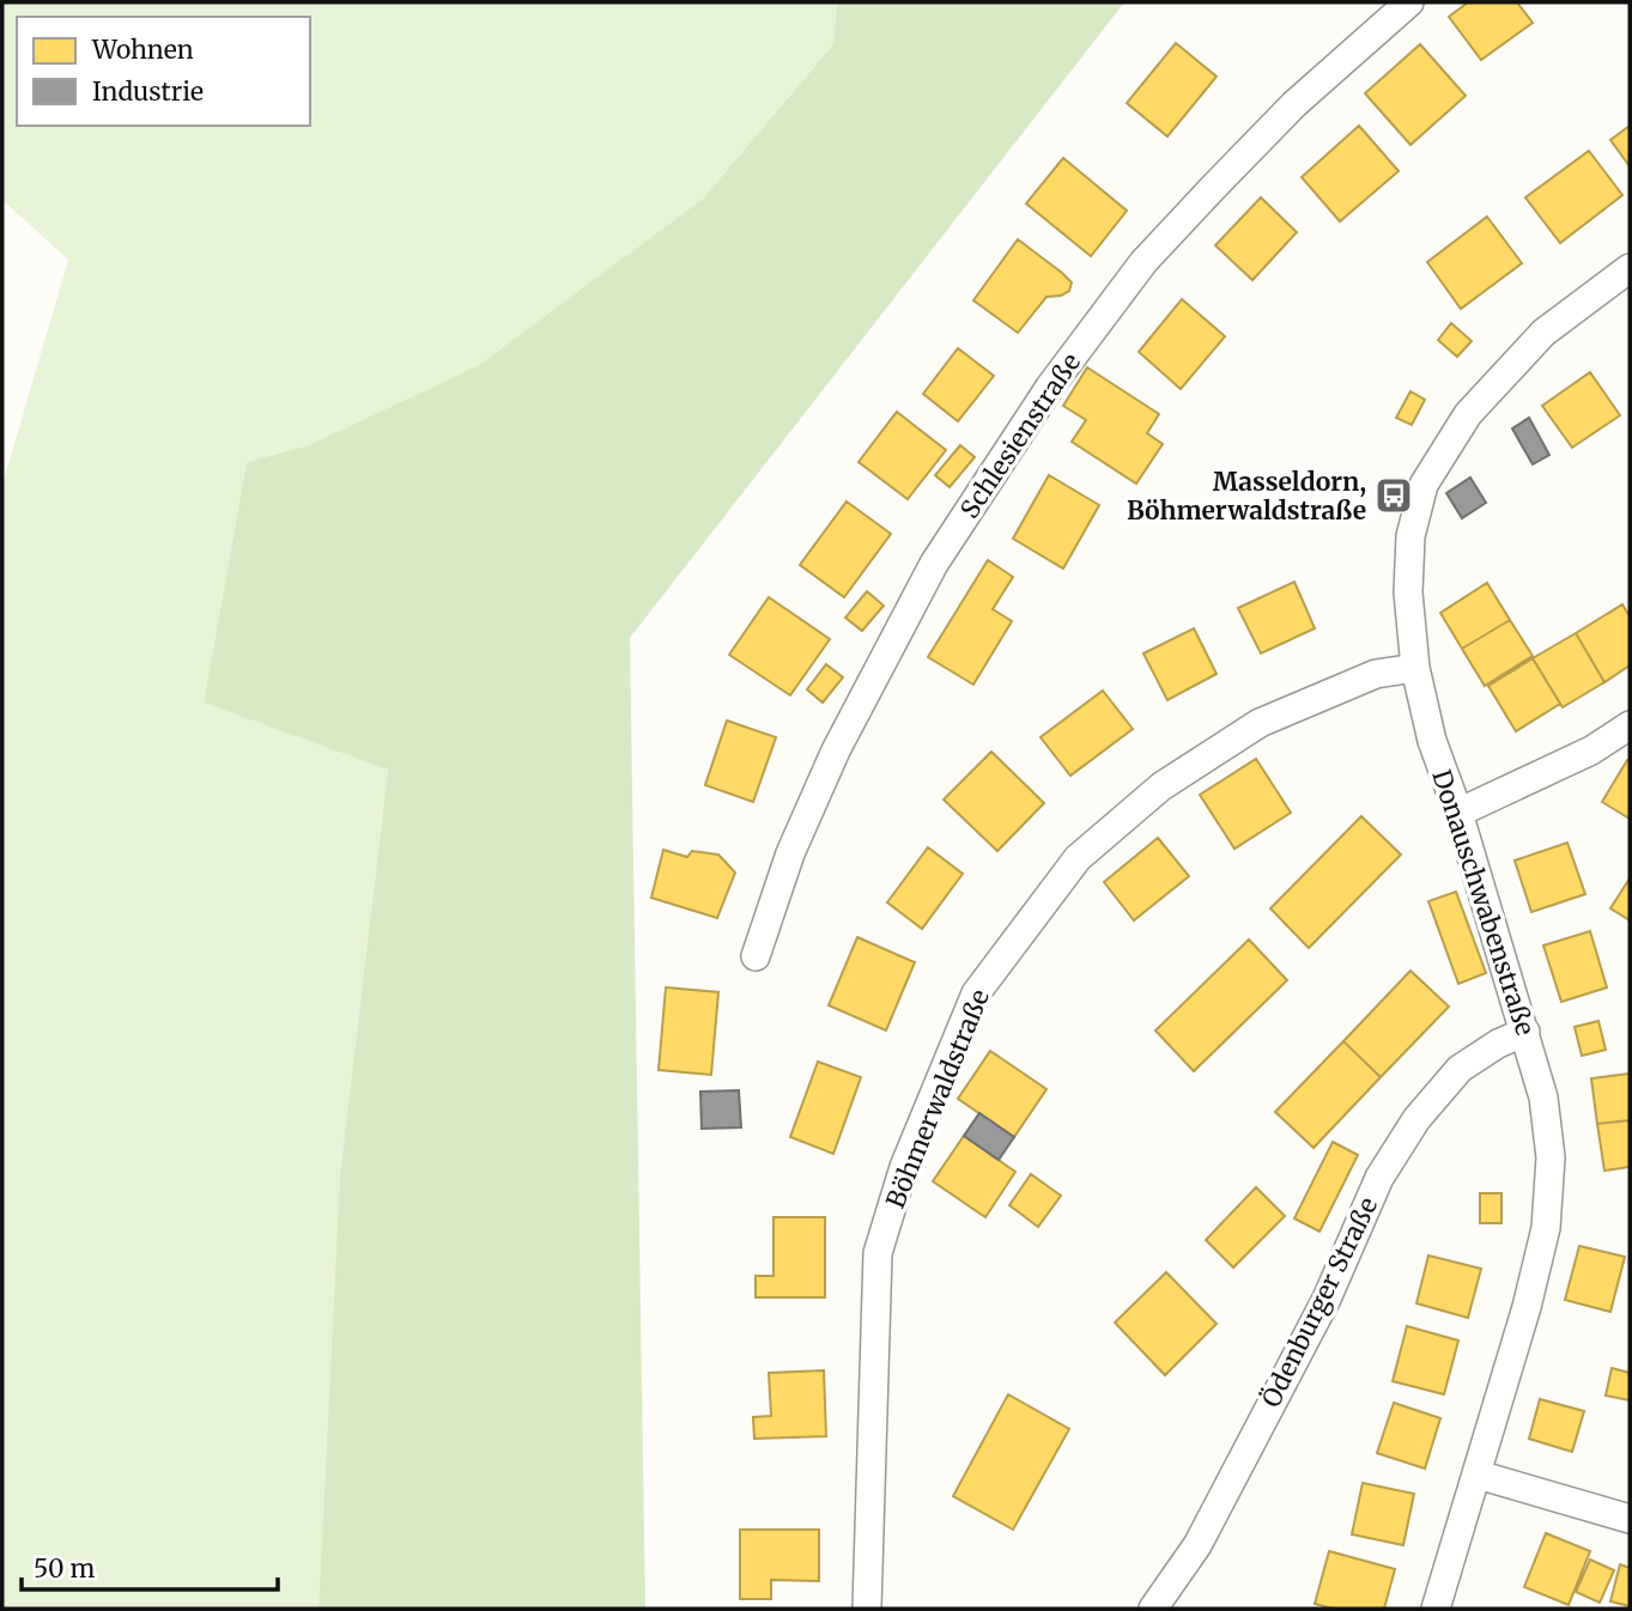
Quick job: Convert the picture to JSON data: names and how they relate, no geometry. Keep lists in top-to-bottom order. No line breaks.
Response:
{"streets":{"street":["Schlesienstraße","Donauschwabenstraße","Böhmerwaldstraße","Ödenburger Straße"]},"crossings":[["Donauschwabenstraße","Böhmerwaldstraße"],["Donauschwabenstraße","Ödenburger Straße"]],"places":{"bus stop":["Masseldorn, Böhmerwaldstraße"]},"legend":["Wohnen","Industrie"],"scale_bar":"50 m"}
